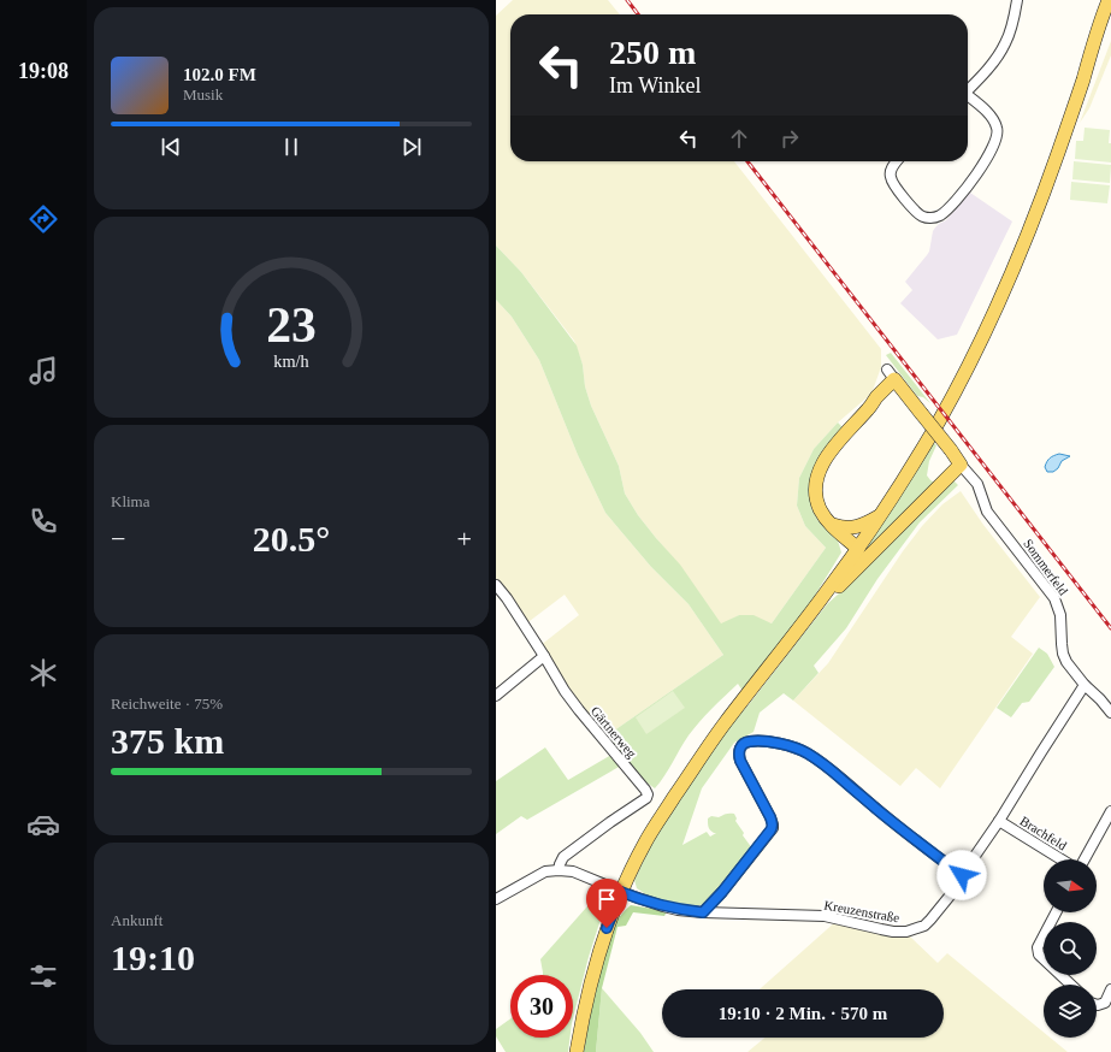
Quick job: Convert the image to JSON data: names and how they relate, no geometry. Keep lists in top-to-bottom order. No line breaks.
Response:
{"streets":{"street":["Sommerfeld","Gärtnerweg","Brachfeld","Kreuzenstraße"]},"crossings":[["Sommerfeld","Kreuzenstraße"],["Gärtnerweg","Kreuzenstraße"],["Brachfeld","Kreuzenstraße"]],"north":"right","page":{"tabs":"19:08","turn":["250 m","Im Winkel"],"song":["102.0 FM","Musik"],"tile":["Klima",["Reichweite · 75%","375 km"],["Ankunft","19:10"]],"heat":["−","20.5°","+"],"limit":"30","trip":"19:10 · 2 Min. · 570 m","gauge":["23","km/h"]}}
